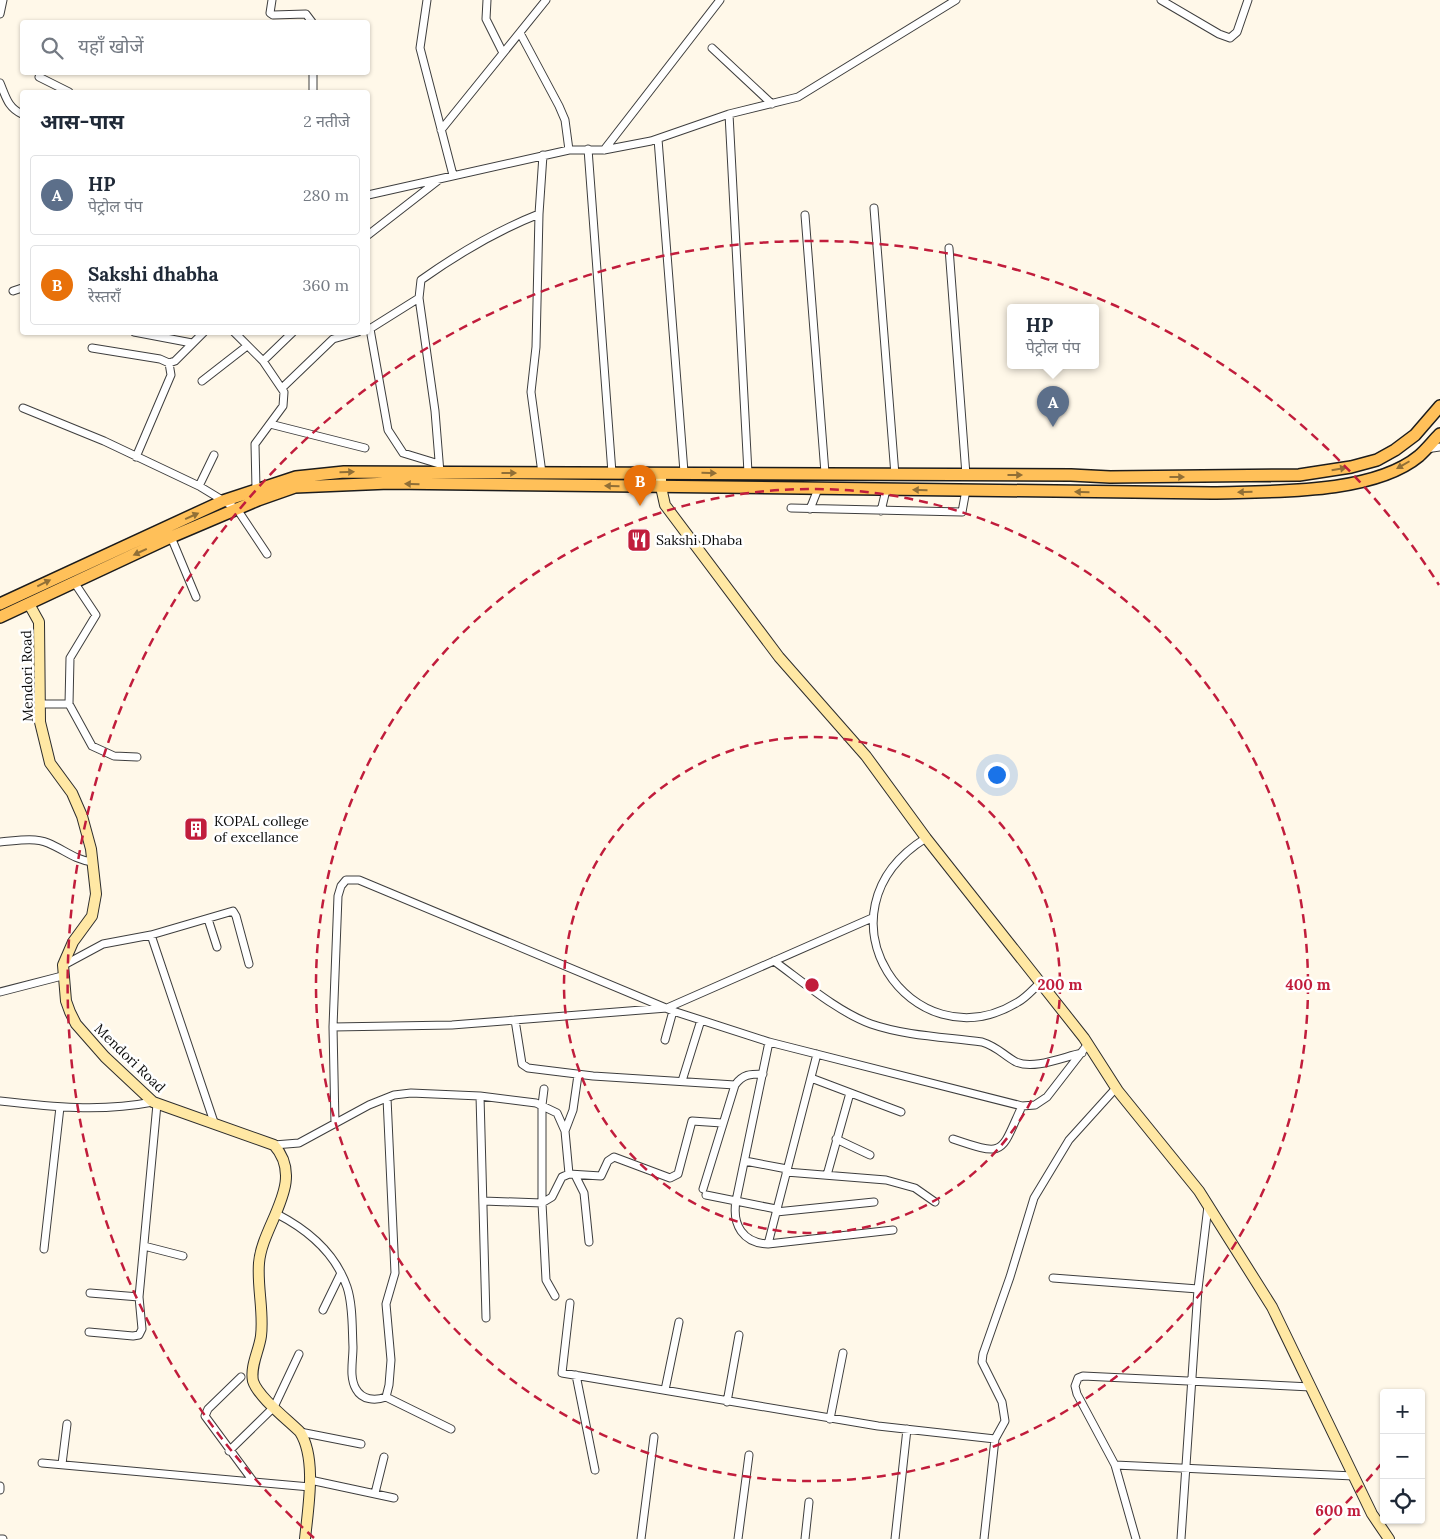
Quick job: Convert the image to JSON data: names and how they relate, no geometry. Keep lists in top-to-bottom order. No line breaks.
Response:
{"streets":{"street":["Mendori Road"]},"places":{"restaurant":["Sakshi Dhaba"],"building":["KOPAL college of excellance"]},"page":{"search":"यहाँ खोजें","heading":["आस-पास","2 नतीजे"],"list":[{"mark":"A","name":"HP","note":"पेट्रोल पंप","value":"280 m"},{"mark":"B","name":"Sakshi dhabha","note":"रेस्तराँ","value":"360 m"}],"popup":["HP","पेट्रोल पंप"],"pins":["A","B"],"map_buttons":["+","−"]},"rings":["200 m","400 m","600 m"]}
